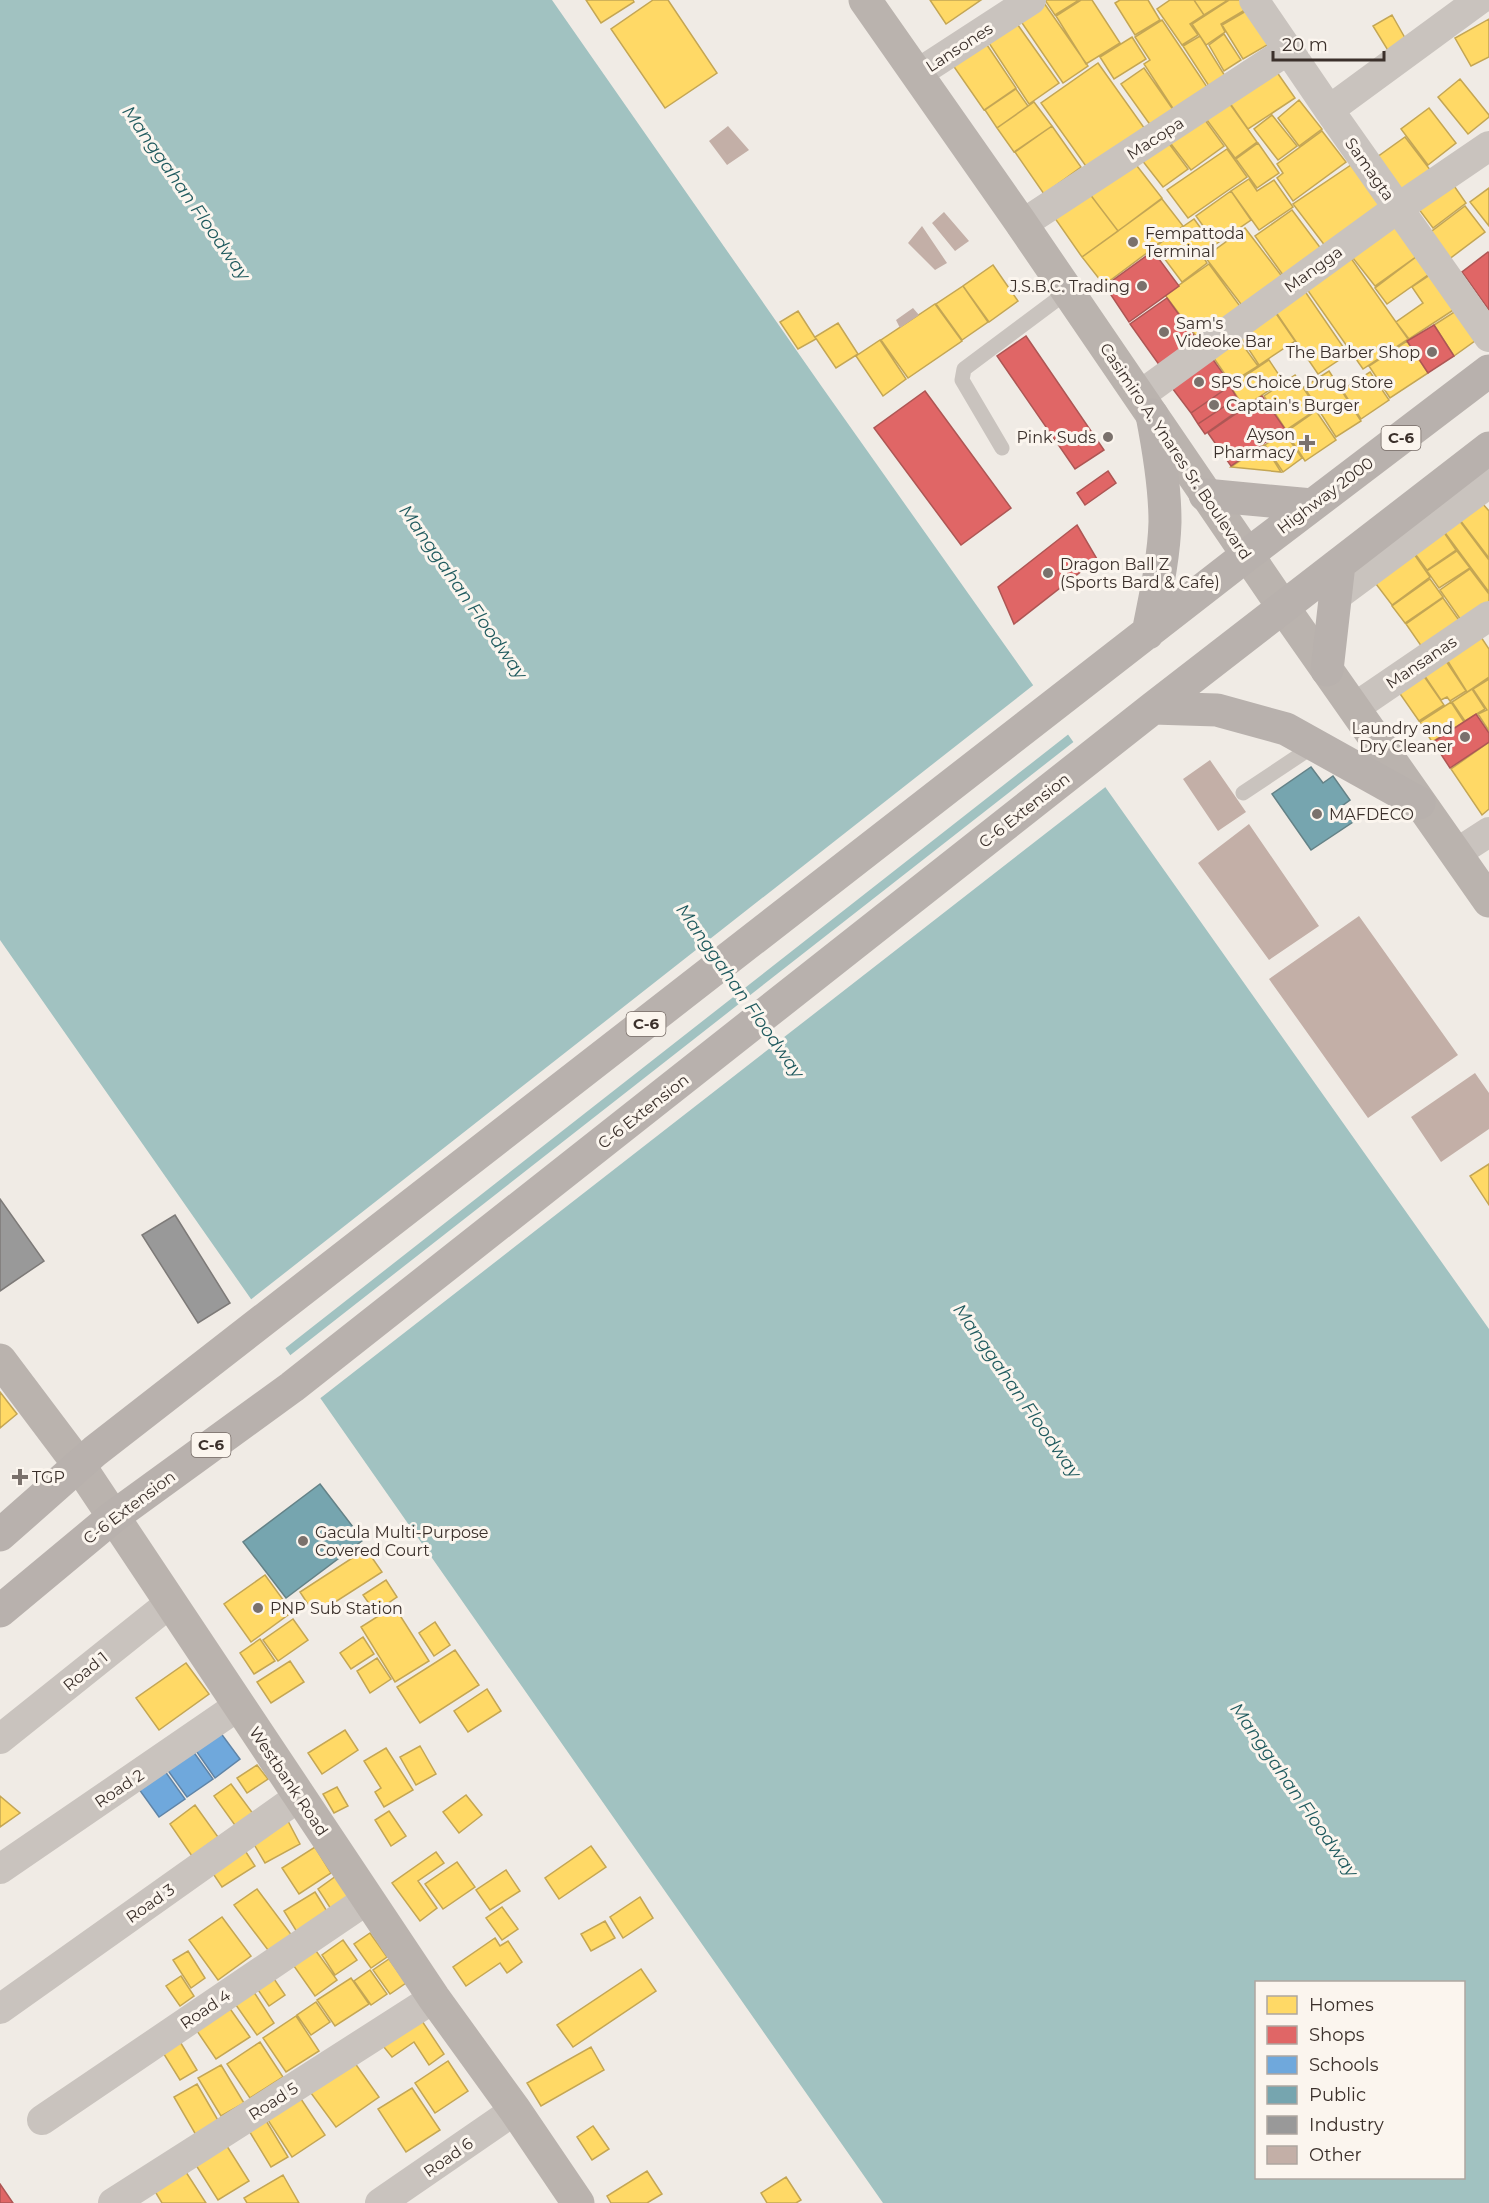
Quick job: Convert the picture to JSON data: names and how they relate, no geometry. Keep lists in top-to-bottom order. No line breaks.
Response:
{"streets":{"main road":["C-6","Casimiro A. Ynares Sr. Boulevard","Highway 2000","C-6 Extension","Westbank Road"],"street":["Lansones","Macopa","Samagta","Mangga","Mansanas","Road 1","Road 2","Road 3","Road 4","Road 5","Road 6"]},"crossings":[["Lansones","Casimiro A. Ynares Sr. Boulevard"],["Macopa","Samagta"],["Macopa","Casimiro A. Ynares Sr. Boulevard"],["Samagta","Mangga"],["Mangga","Casimiro A. Ynares Sr. Boulevard"],["C-6","Casimiro A. Ynares Sr. Boulevard"],["C-6","Highway 2000"],["C-6","C-6 Extension"],["C-6","Westbank Road"],["Casimiro A. Ynares Sr. Boulevard","Highway 2000"],["Casimiro A. Ynares Sr. Boulevard","Mansanas"],["Casimiro A. Ynares Sr. Boulevard","C-6 Extension"],["C-6 Extension","Westbank Road"],["Road 1","Westbank Road"],["Westbank Road","Road 2"],["Westbank Road","Road 3"],["Westbank Road","Road 4"],["Westbank Road","Road 5"],["Westbank Road","Road 6"]],"water":["Manggahan Floodway"],"places":{"other":["Fempattoda Terminal","J.S.B.C. Trading","Sam's Videoke Bar","The Barber Shop","SPS Choice Drug Store","Captain's Burger","Pink Suds","Dragon Ball Z (Sports Bard & Cafe)","Laundry and Dry Cleaner","MAFDECO","Gacula Multi-Purpose Covered Court","PNP Sub Station"],"health":["Ayson Pharmacy","TGP"]},"legend":["Homes","Shops","Schools","Public","Industry","Other"],"scale_bar":"20 m"}
